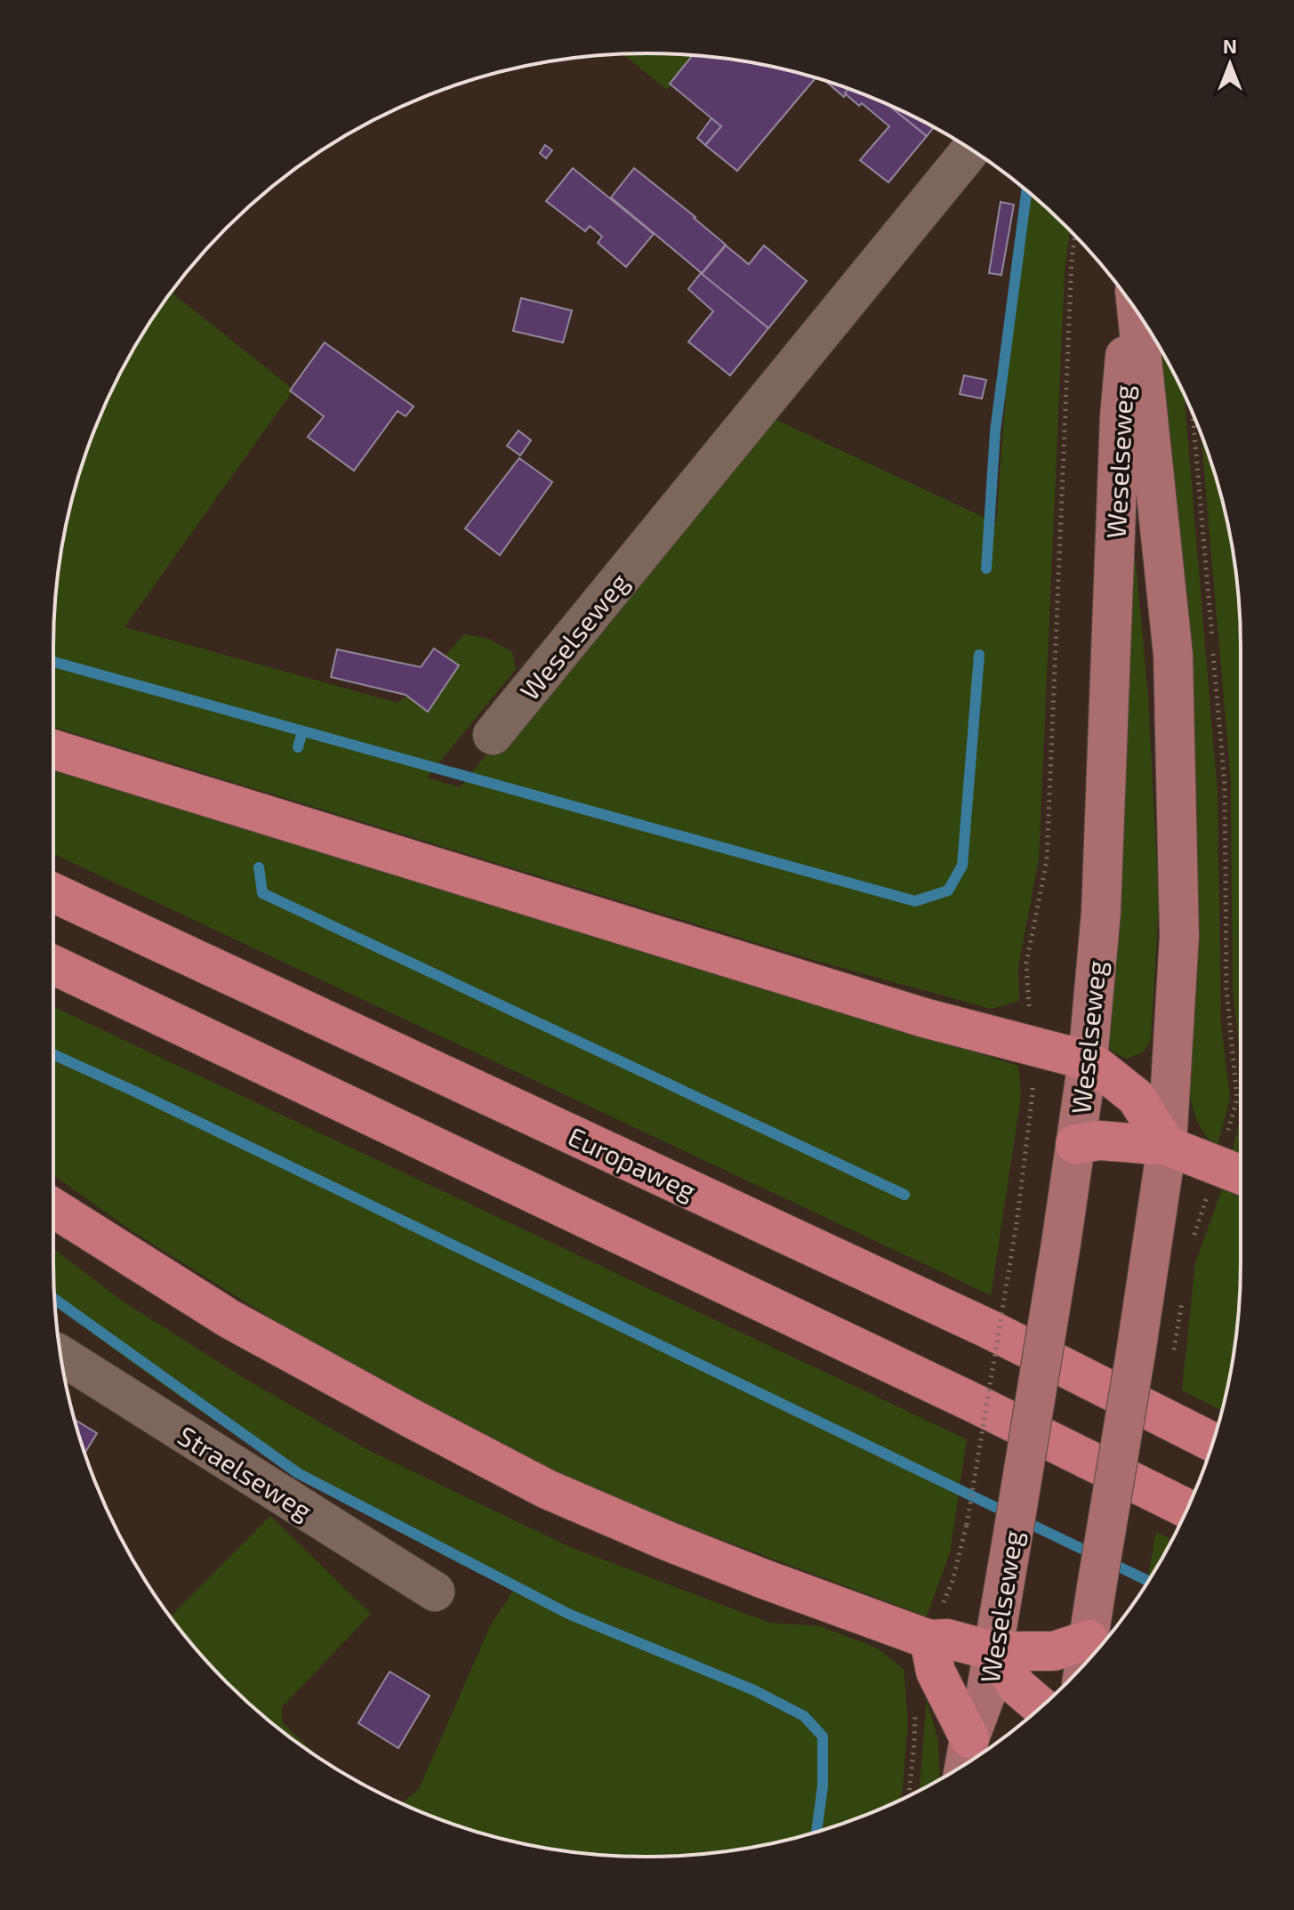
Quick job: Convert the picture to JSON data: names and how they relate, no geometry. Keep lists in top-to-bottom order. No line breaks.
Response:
{"streets":{"highway":["Europaweg"],"main road":["Weselseweg"],"street":["Straelseweg"]},"north":"top"}
